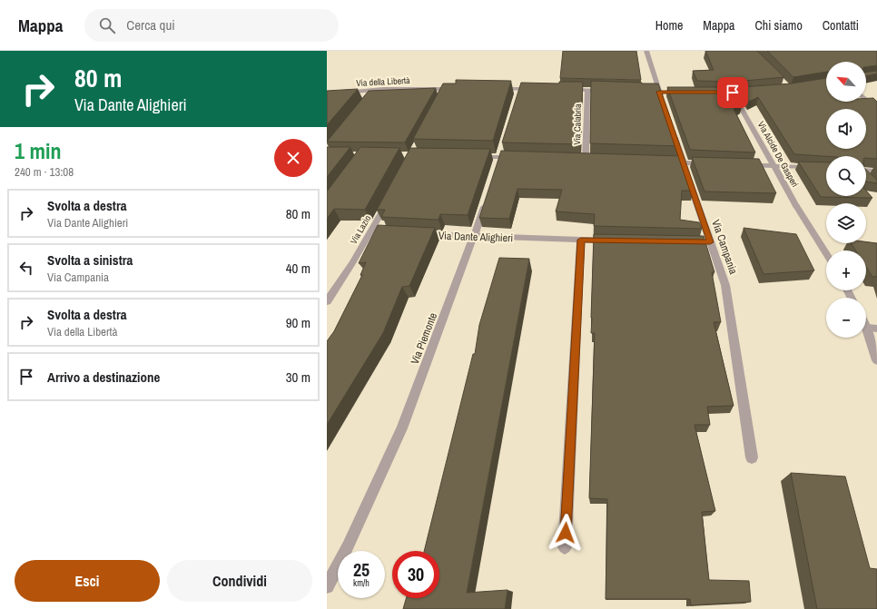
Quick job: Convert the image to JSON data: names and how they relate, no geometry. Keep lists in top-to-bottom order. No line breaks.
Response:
{"streets":{"street":["Via della Libertà","Via Calabria","Via Alcide De Gasperi","Via Lazio","Via Dante Alighieri","Via Campania","Via Piemonte"]},"crossings":[["Via Dante Alighieri","Via Piemonte"]],"north":"top left","page":{"header":"Mappa","search":"Cerca qui","nav":["Home","Mappa","Chi siamo","Contatti"],"turn":["80 m","Via Dante Alighieri"],"map_buttons":["+","−"],"heading":["1 min","240 m · 13:08"],"list":[{"name":"Svolta a destra","note":"Via Dante Alighieri","value":"80 m"},{"name":"Svolta a sinistra","note":"Via Campania","value":"40 m"},{"name":"Svolta a destra","note":"Via della Libertà","value":"90 m"},{"name":"Arrivo a destinazione","value":"30 m"}],"speed":"25 km/h","limit":"30","buttons":["Esci","Condividi"]}}
